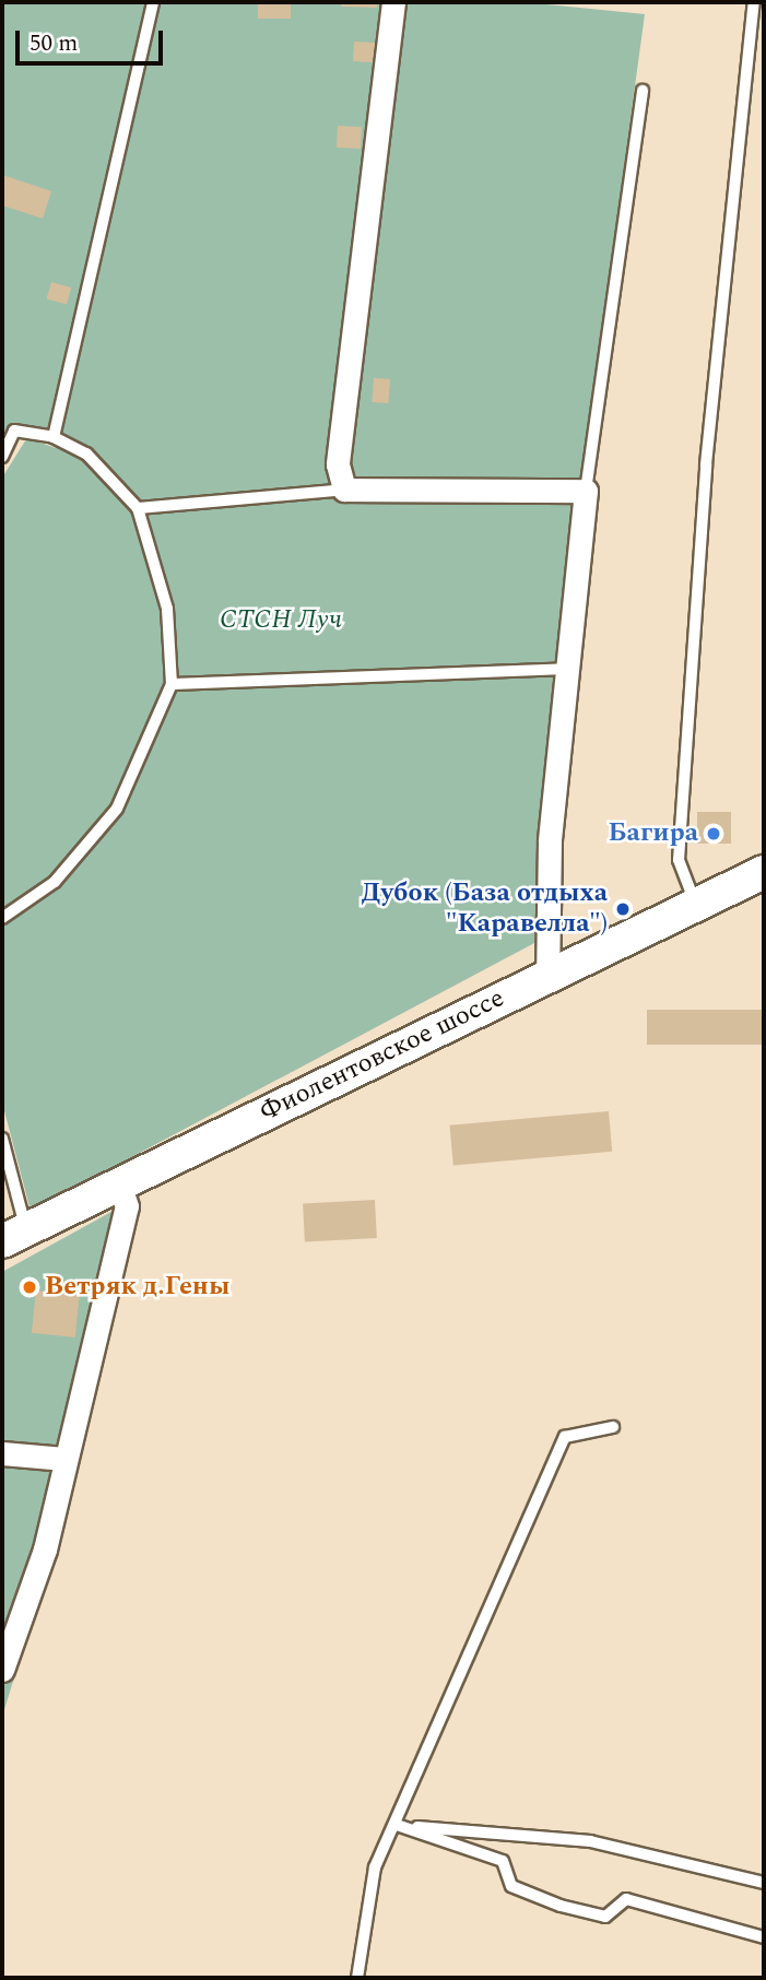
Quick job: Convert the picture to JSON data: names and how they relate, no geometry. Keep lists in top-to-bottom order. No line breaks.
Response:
{"streets":{"main road":["Фиолентовское шоссе"]},"parks":["СТСН Луч"],"places":["Багира","Дубок (База отдыха \"Каравелла\")","Ветряк д.Гены"],"scale_bar":"50 m"}
